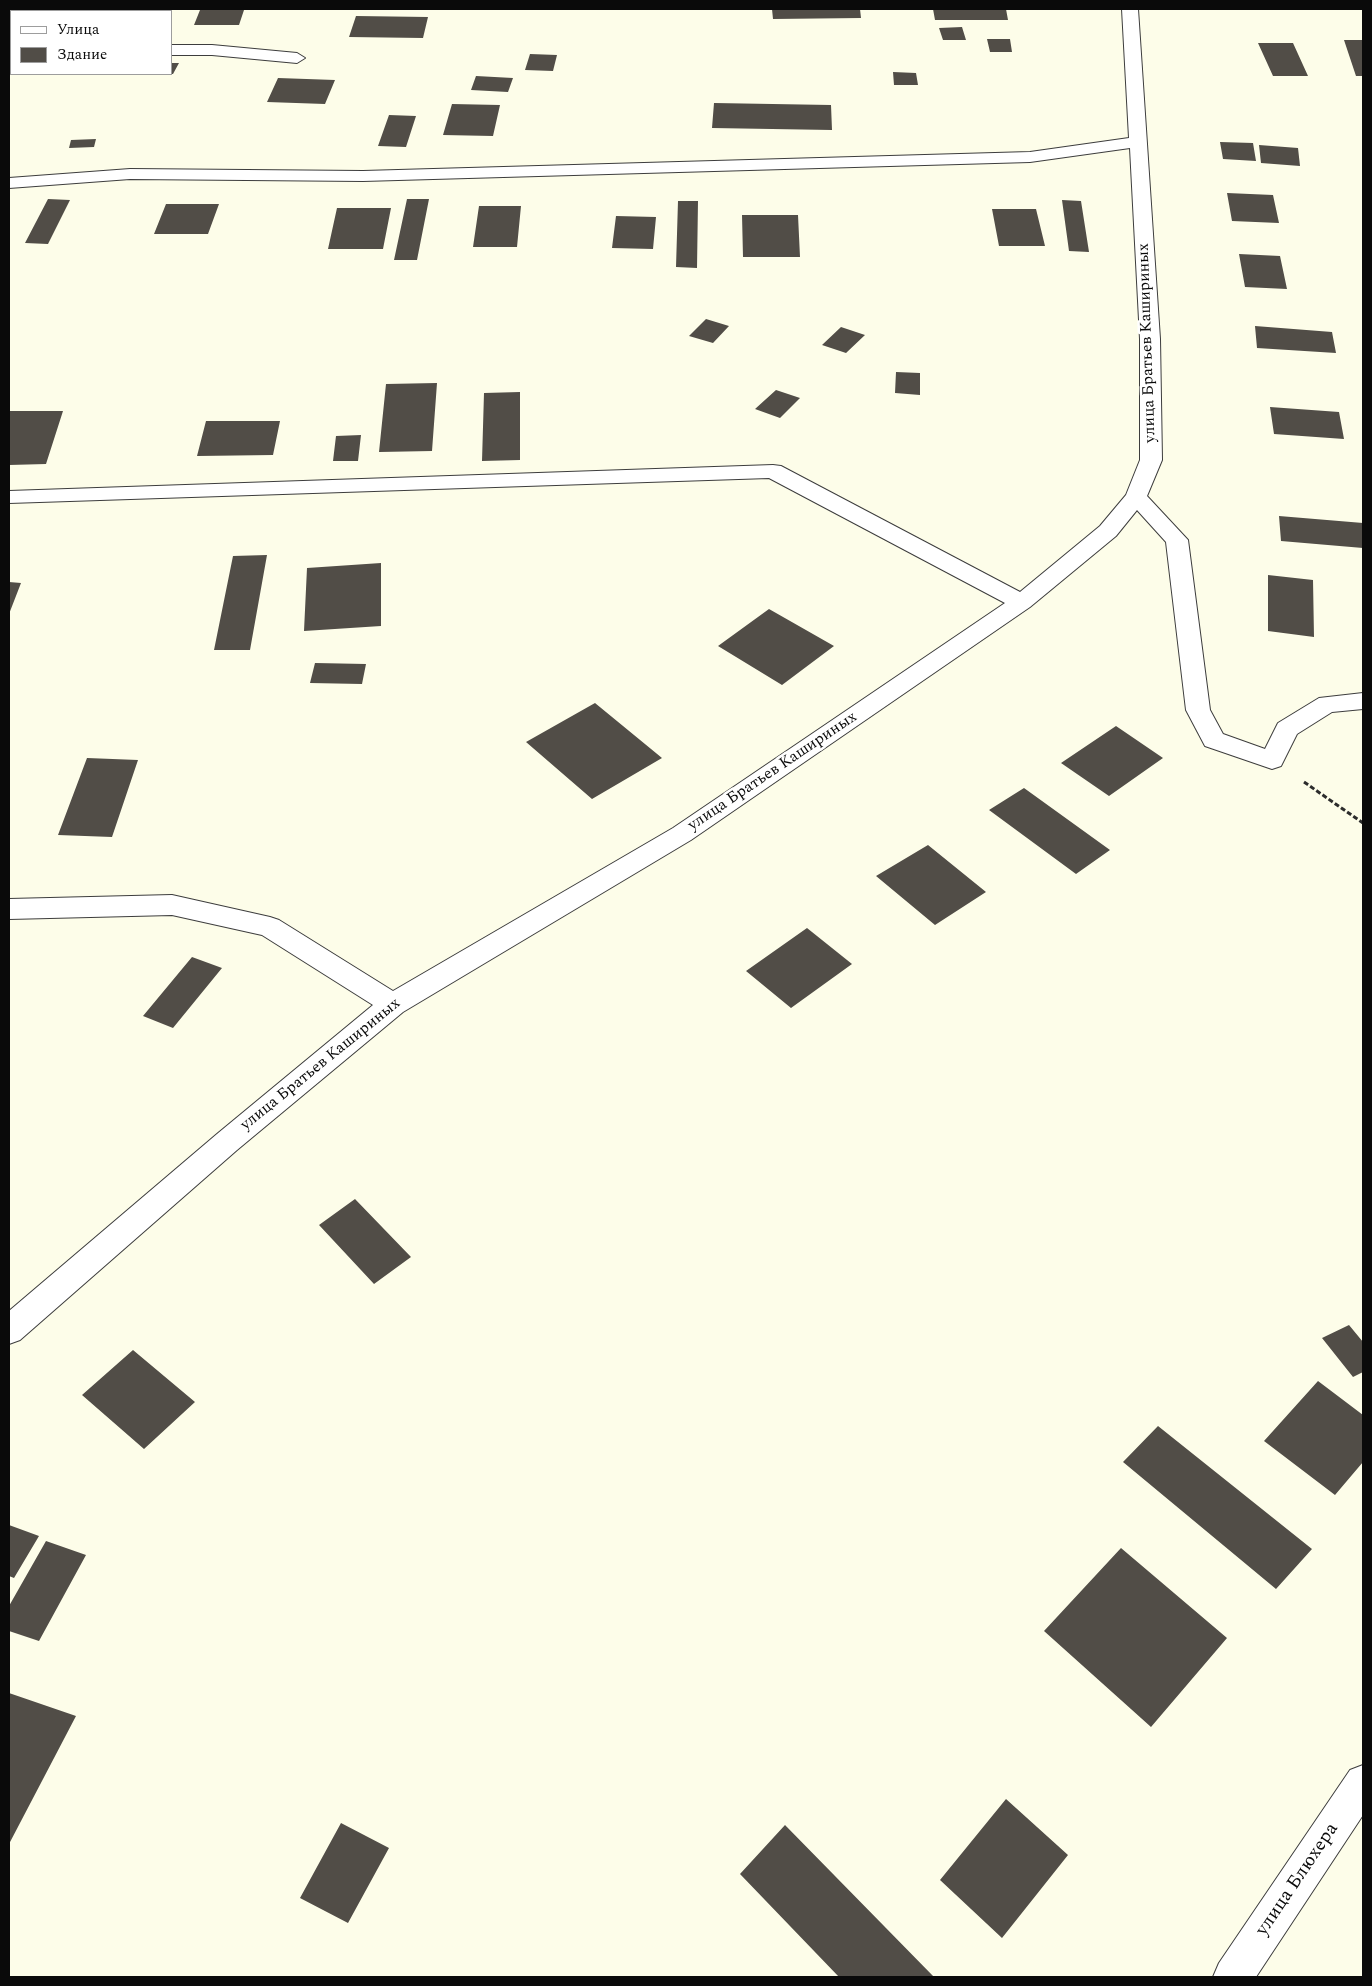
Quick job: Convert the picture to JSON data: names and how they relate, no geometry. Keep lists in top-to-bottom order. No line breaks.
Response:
{"streets":{"street":["улица Братьев Кашириных","улица Блюхера"]},"legend":["Улица","Здание"]}
